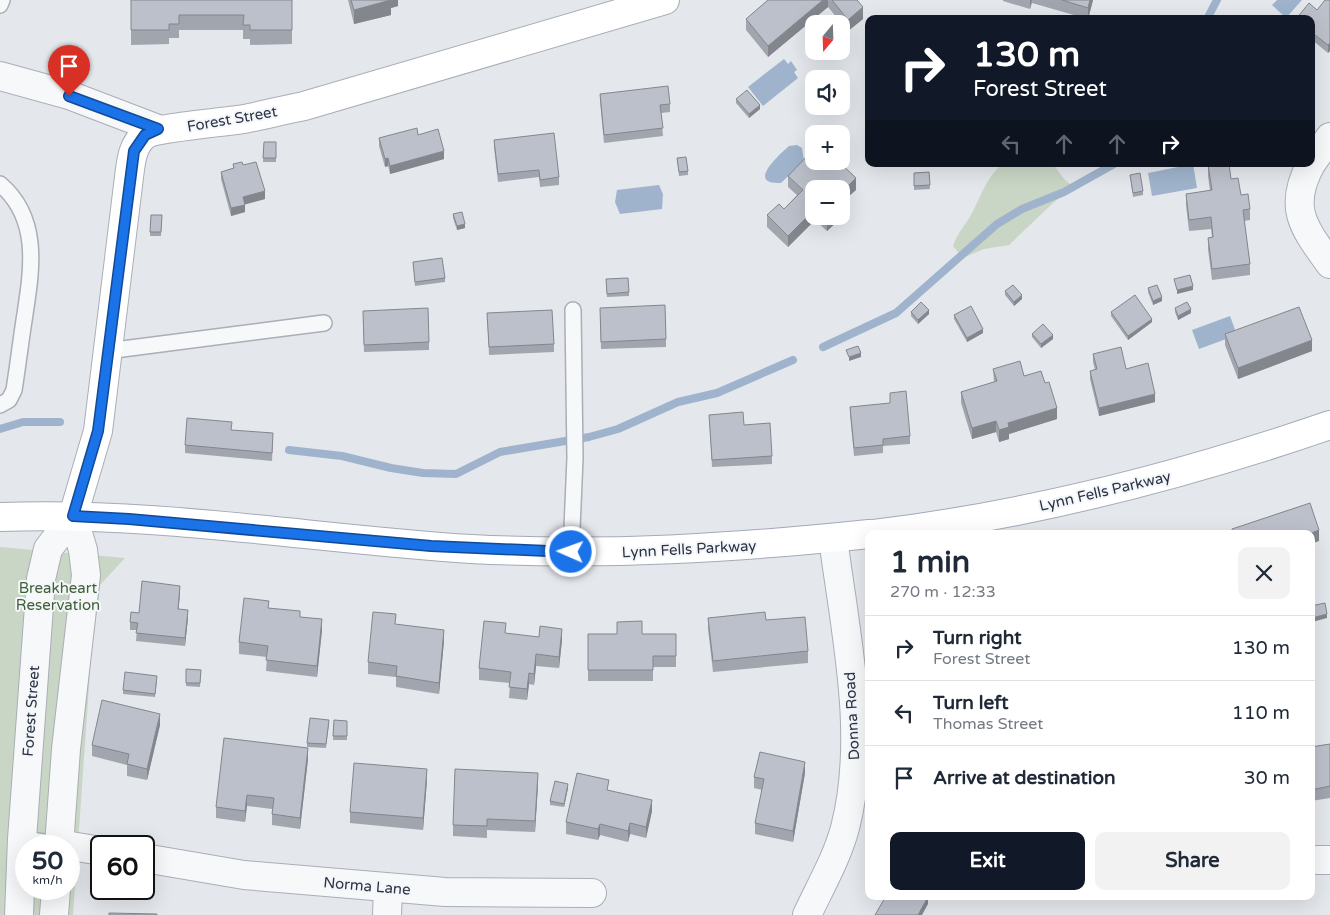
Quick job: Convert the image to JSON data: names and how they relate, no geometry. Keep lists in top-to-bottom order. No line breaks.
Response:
{"streets":{"main road":["Forest Street","Lynn Fells Parkway"],"street":["Donna Road","Norma Lane"]},"crossings":[["Forest Street","Lynn Fells Parkway"],["Lynn Fells Parkway","Donna Road"]],"parks":["Breakheart Reservation"],"north":"bottom","page":{"map_buttons":["+","−"],"turn":["130 m","Forest Street"],"heading":["1 min","270 m · 12:33"],"list":[{"name":"Turn right","note":"Forest Street","value":"130 m"},{"name":"Turn left","note":"Thomas Street","value":"110 m"},{"name":"Arrive at destination","value":"30 m"}],"buttons":["Exit","Share"],"speed":"50 km/h","limit":"60"}}
